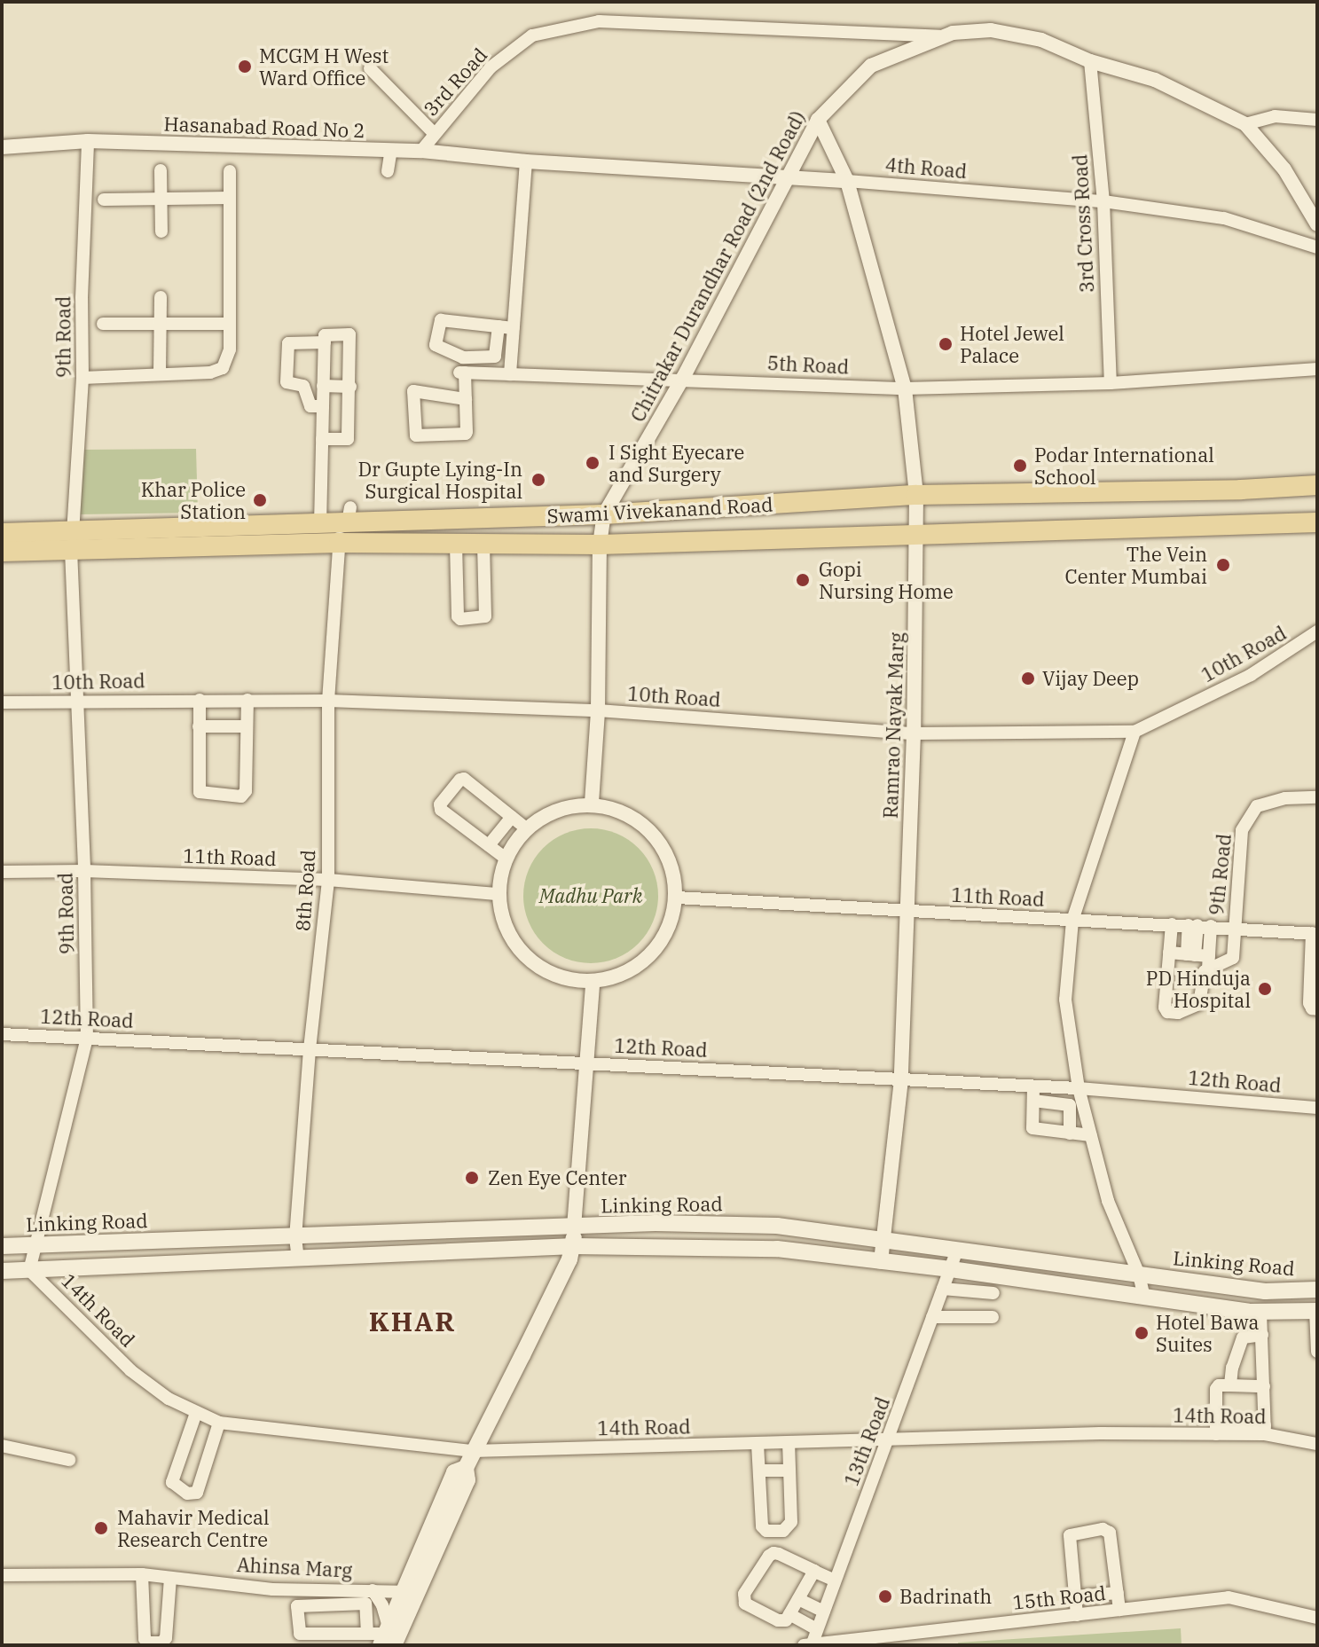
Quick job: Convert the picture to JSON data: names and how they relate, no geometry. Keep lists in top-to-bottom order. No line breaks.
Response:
{"streets":{"main road":["Swami Vivekanand Road","Linking Road"],"street":["3rd Road","Hasanabad Road No 2","4th Road","3rd Cross Road","Chitrakar Durandhar Road (2nd Road)","9th Road","5th Road","10th Road","Ramrao Nayak Marg","11th Road","8th Road","12th Road","14th Road","13th Road","Ahinsa Marg","15th Road"]},"crossings":[["3rd Road","Hasanabad Road No 2"],["3rd Road","Chitrakar Durandhar Road (2nd Road)"],["Hasanabad Road No 2","4th Road"],["Hasanabad Road No 2","9th Road"],["4th Road","3rd Cross Road"],["4th Road","Chitrakar Durandhar Road (2nd Road)"],["4th Road","Ramrao Nayak Marg"],["3rd Cross Road","Chitrakar Durandhar Road (2nd Road)"],["3rd Cross Road","5th Road"],["Chitrakar Durandhar Road (2nd Road)","5th Road"],["Chitrakar Durandhar Road (2nd Road)","Swami Vivekanand Road"],["Chitrakar Durandhar Road (2nd Road)","10th Road"],["Chitrakar Durandhar Road (2nd Road)","Ramrao Nayak Marg"],["Chitrakar Durandhar Road (2nd Road)","11th Road"],["9th Road","Swami Vivekanand Road"],["9th Road","10th Road"],["9th Road","11th Road"],["9th Road","12th Road"],["9th Road","Linking Road"],["9th Road","14th Road"],["5th Road","Ramrao Nayak Marg"],["Swami Vivekanand Road","Ramrao Nayak Marg"],["Swami Vivekanand Road","8th Road"],["10th Road","Ramrao Nayak Marg"],["10th Road","8th Road"],["Ramrao Nayak Marg","11th Road"],["Ramrao Nayak Marg","12th Road"],["Ramrao Nayak Marg","Linking Road"],["11th Road","8th Road"],["8th Road","12th Road"],["8th Road","Linking Road"],["Linking Road","13th Road"],["14th Road","13th Road"],["13th Road","15th Road"]],"districts":["KHAR"],"parks":["Madhu Park"],"places":["MCGM H West Ward Office","Hotel Jewel Palace","I Sight Eyecare and Surgery","Podar International School","Dr Gupte Lying-In Surgical Hospital","Khar Police Station","The Vein Center Mumbai","Gopi Nursing Home","Vijay Deep","PD Hinduja Hospital","Zen Eye Center","Hotel Bawa Suites","Mahavir Medical Research Centre","Badrinath"]}
